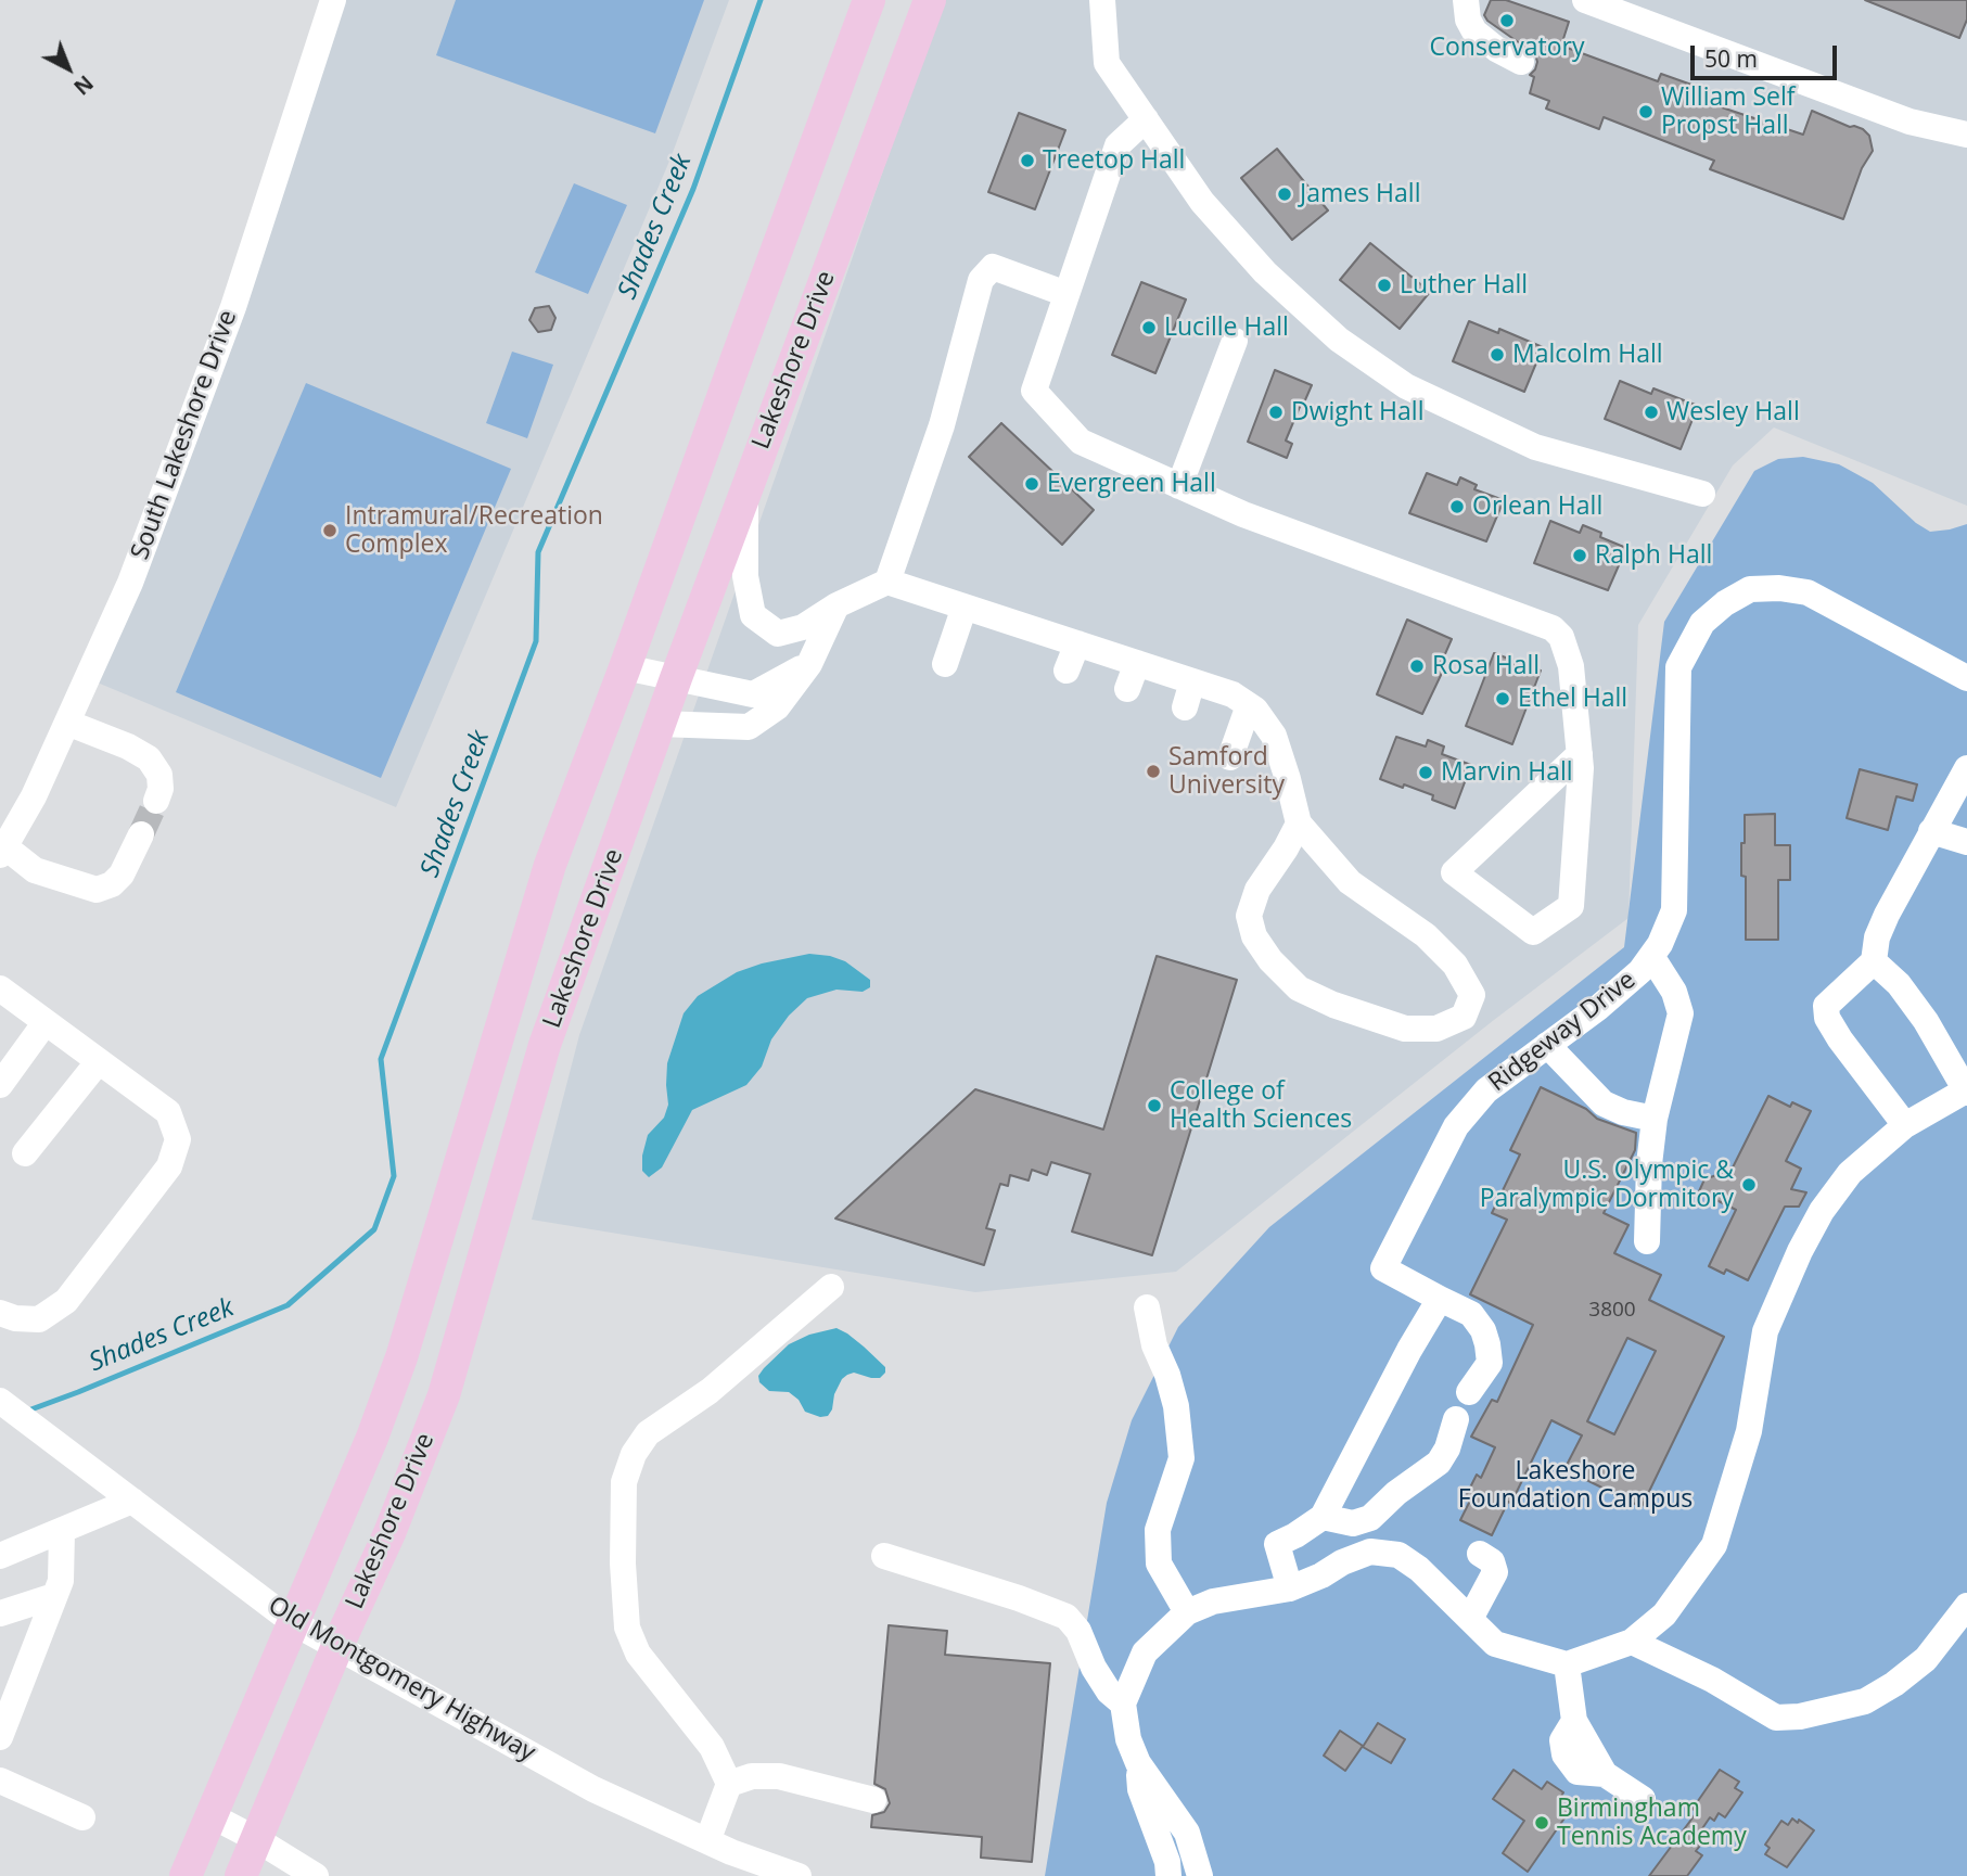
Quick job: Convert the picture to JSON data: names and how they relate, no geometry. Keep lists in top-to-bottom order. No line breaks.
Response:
{"streets":{"main road":["Lakeshore Drive"],"street":["South Lakeshore Drive","Ridgeway Drive","Old Montgomery Highway"]},"crossings":[["Lakeshore Drive","Old Montgomery Highway"]],"water":["Shades Creek"],"parks":["Lakeshore Foundation Campus"],"places":["Conservatory","William Self Propst Hall","Treetop Hall","James Hall","Luther Hall","Lucille Hall","Malcolm Hall","Dwight Hall","Wesley Hall","Evergreen Hall","Orlean Hall","Intramural/Recreation Complex","Ralph Hall","Rosa Hall","Ethel Hall","Samford University","Marvin Hall","College of Health Sciences","U.S. Olympic & Paralympic Dormitory","Birmingham Tennis Academy"],"house_numbers":["3800"],"scale_bar":"50 m","north":"bottom right"}
